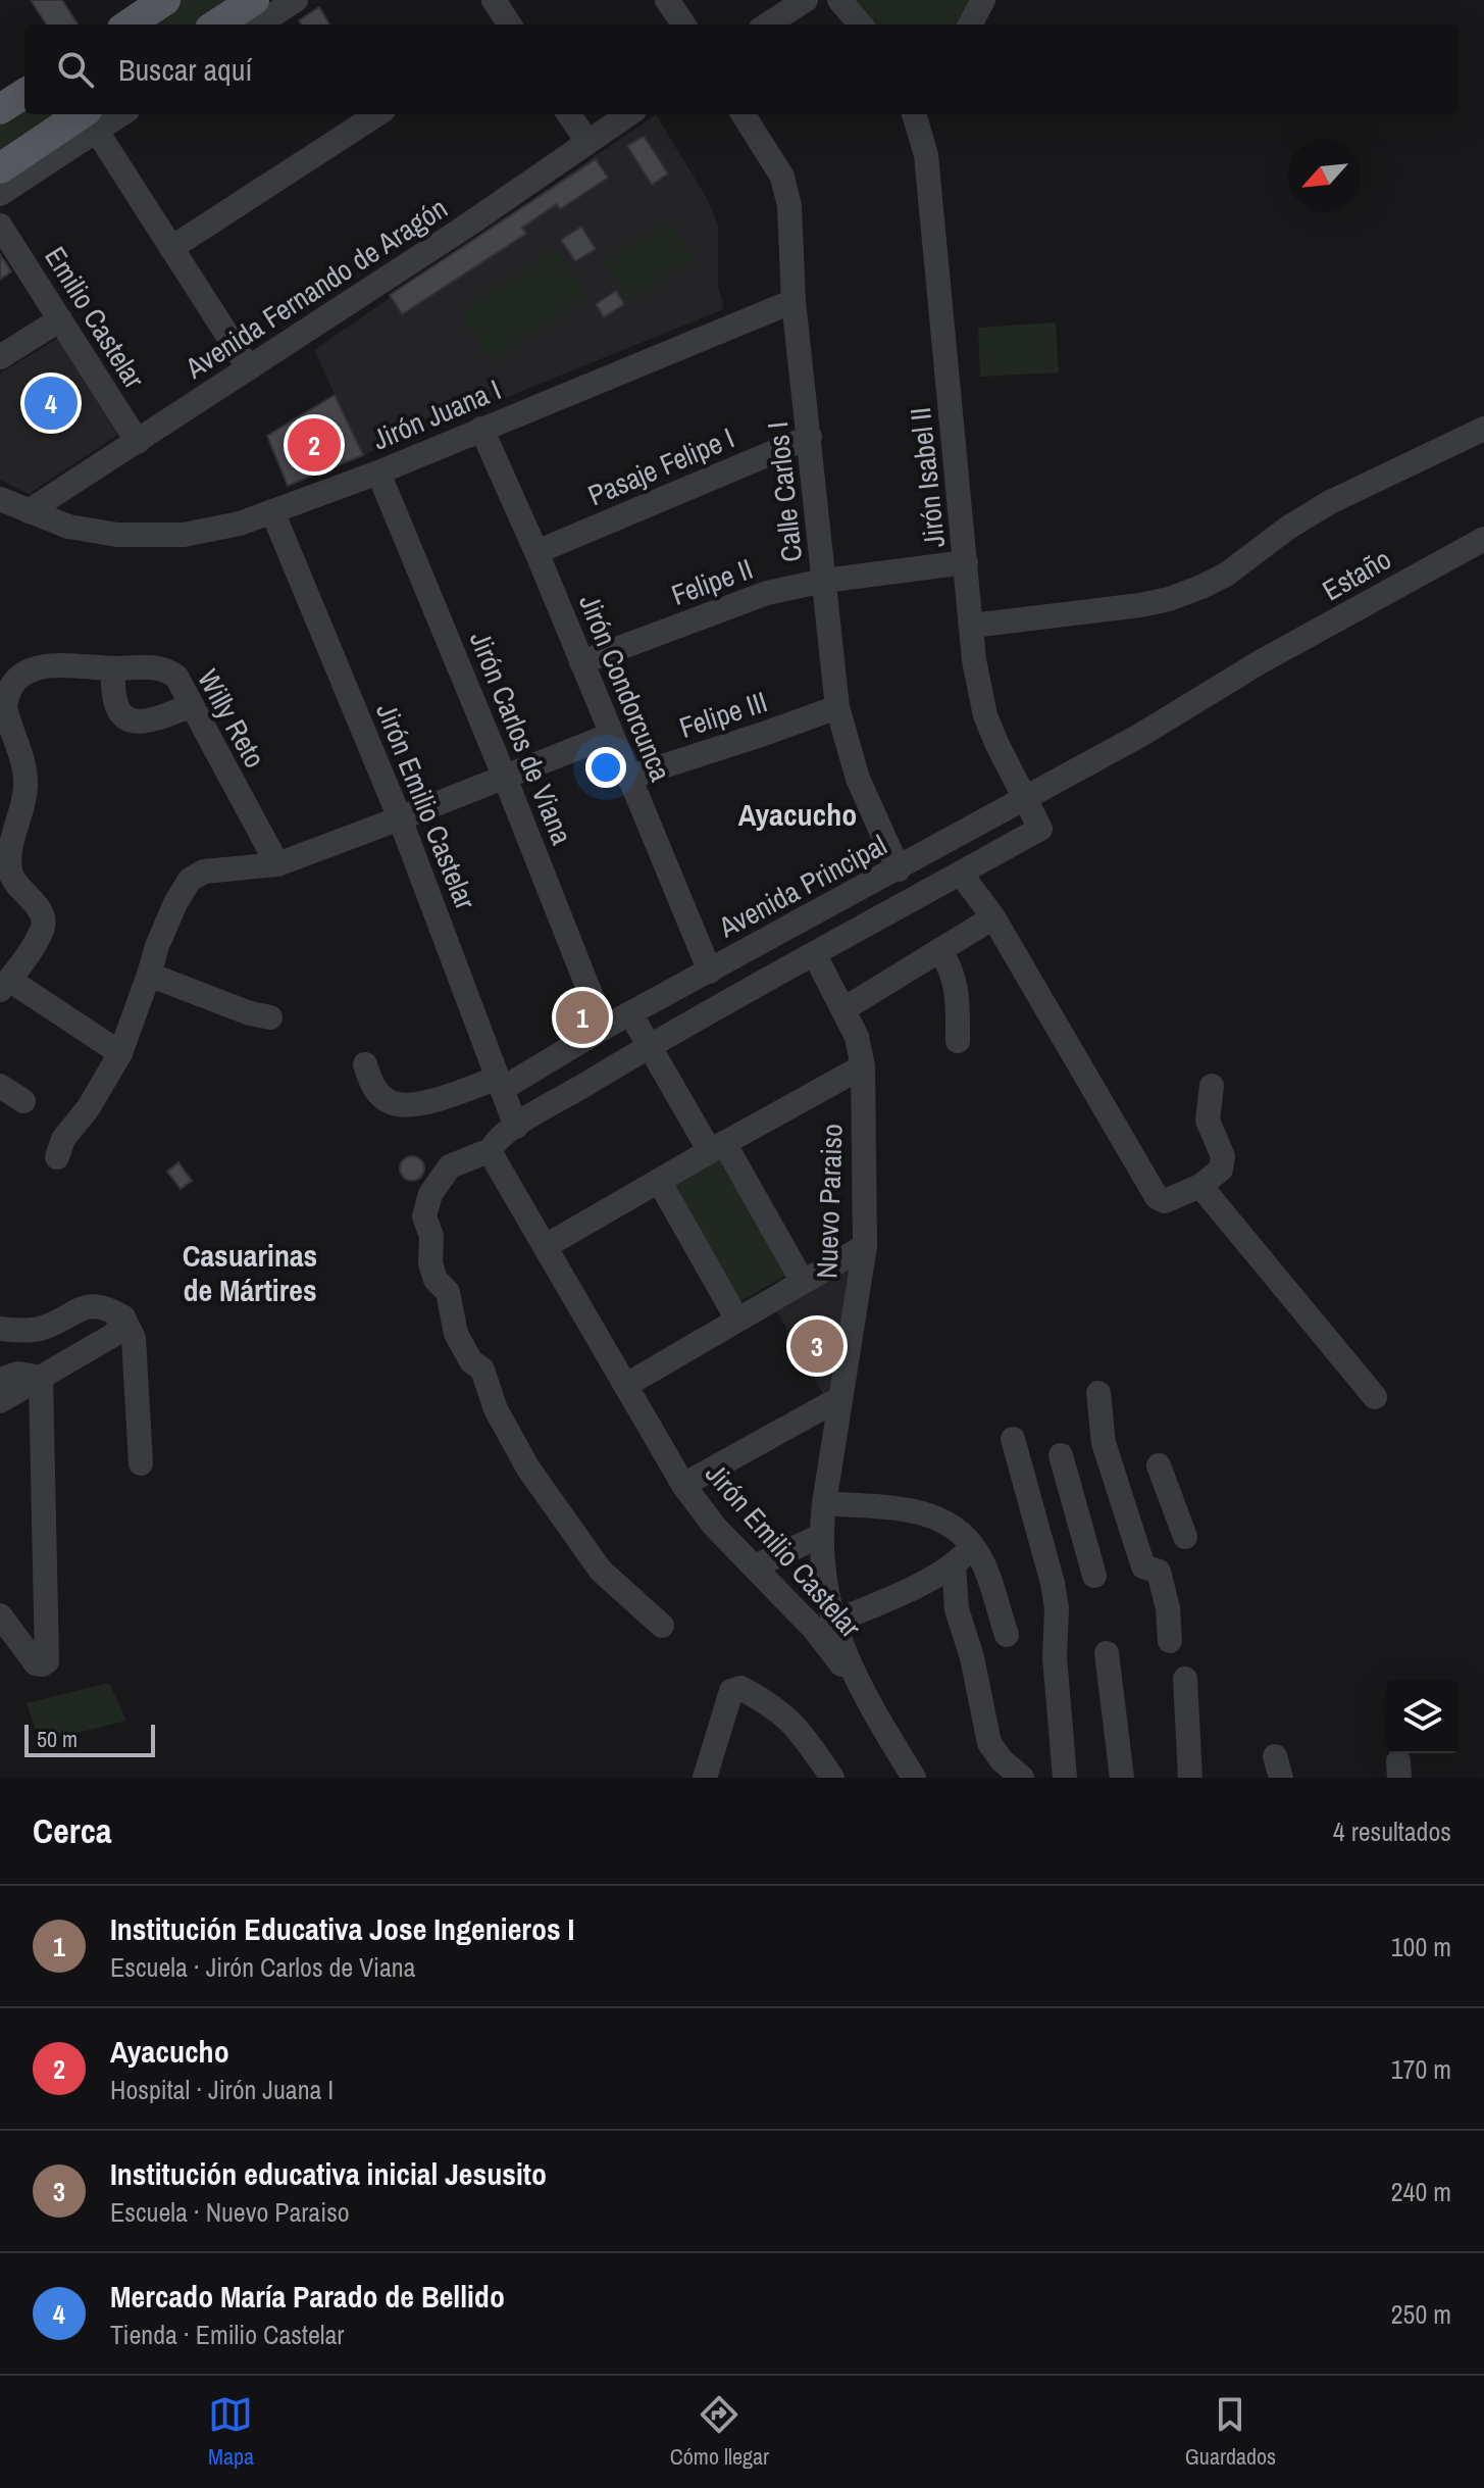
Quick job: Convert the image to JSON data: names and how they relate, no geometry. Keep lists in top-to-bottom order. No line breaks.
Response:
{"streets":{"street":["Avenida Fernando de Aragón","Emilio Castelar","Jirón Juana I","Pasaje Felipe I","Jirón Isabel II","Calle Carlos I","Estaño","Felipe II","Jirón Condorcunca","Felipe III","Willy Reto","Jirón Carlos de Viana","Jirón Emilio Castelar","Avenida Principal","Nuevo Paraiso"]},"crossings":[["Avenida Fernando de Aragón","Emilio Castelar"],["Avenida Fernando de Aragón","Jirón Juana I"],["Jirón Juana I","Calle Carlos I"],["Jirón Juana I","Jirón Condorcunca"],["Jirón Juana I","Jirón Carlos de Viana"],["Jirón Juana I","Jirón Emilio Castelar"],["Pasaje Felipe I","Calle Carlos I"],["Pasaje Felipe I","Jirón Condorcunca"],["Jirón Isabel II","Felipe II"],["Jirón Isabel II","Avenida Principal"],["Calle Carlos I","Felipe II"],["Calle Carlos I","Felipe III"],["Calle Carlos I","Avenida Principal"],["Estaño","Avenida Principal"],["Felipe II","Jirón Condorcunca"],["Jirón Condorcunca","Felipe III"],["Jirón Condorcunca","Avenida Principal"],["Jirón Carlos de Viana","Avenida Principal"],["Jirón Emilio Castelar","Avenida Principal"],["Jirón Emilio Castelar","Nuevo Paraiso"]],"districts":["Ayacucho","Casuarinas de Mártires"],"scale_bar":"50 m","north":"bottom left","page":{"search":"Buscar aquí","pins":["4","2","1","3"],"scale":"50 m","heading":["Cerca","4 resultados"],"list":[{"mark":"1","name":"Institución Educativa Jose Ingenieros I","note":"Escuela · Jirón Carlos de Viana","value":"100 m"},{"mark":"2","name":"Ayacucho","note":"Hospital · Jirón Juana I","value":"170 m"},{"mark":"3","name":"Institución educativa inicial Jesusito","note":"Escuela · Nuevo Paraiso","value":"240 m"},{"mark":"4","name":"Mercado María Parado de Bellido","note":"Tienda · Emilio Castelar","value":"250 m"}],"nav":["Mapa","Cómo llegar","Guardados"]}}
